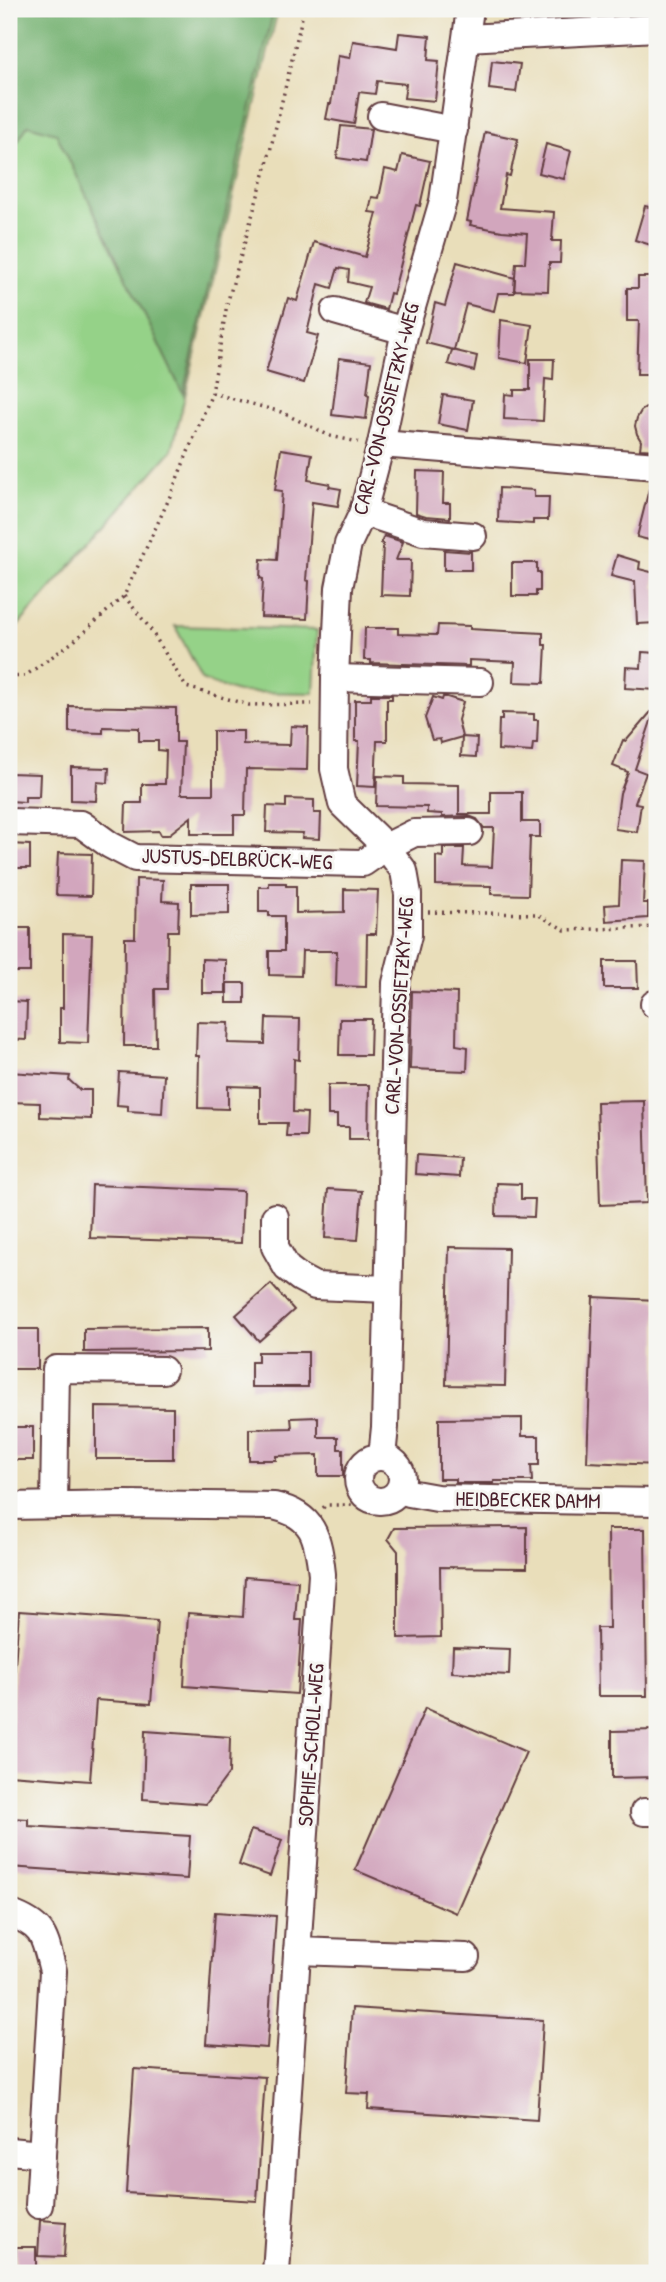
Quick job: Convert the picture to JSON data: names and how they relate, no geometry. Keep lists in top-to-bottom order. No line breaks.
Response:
{"streets":{"street":["CARL-VON-OSSIETZKY-WEG","JUSTUS-DELBRÜCK-WEG","HEIDBECKER DAMM","SOPHIE-SCHOLL-WEG"]},"crossings":[["CARL-VON-OSSIETZKY-WEG","JUSTUS-DELBRÜCK-WEG"],["CARL-VON-OSSIETZKY-WEG","HEIDBECKER DAMM"]]}
